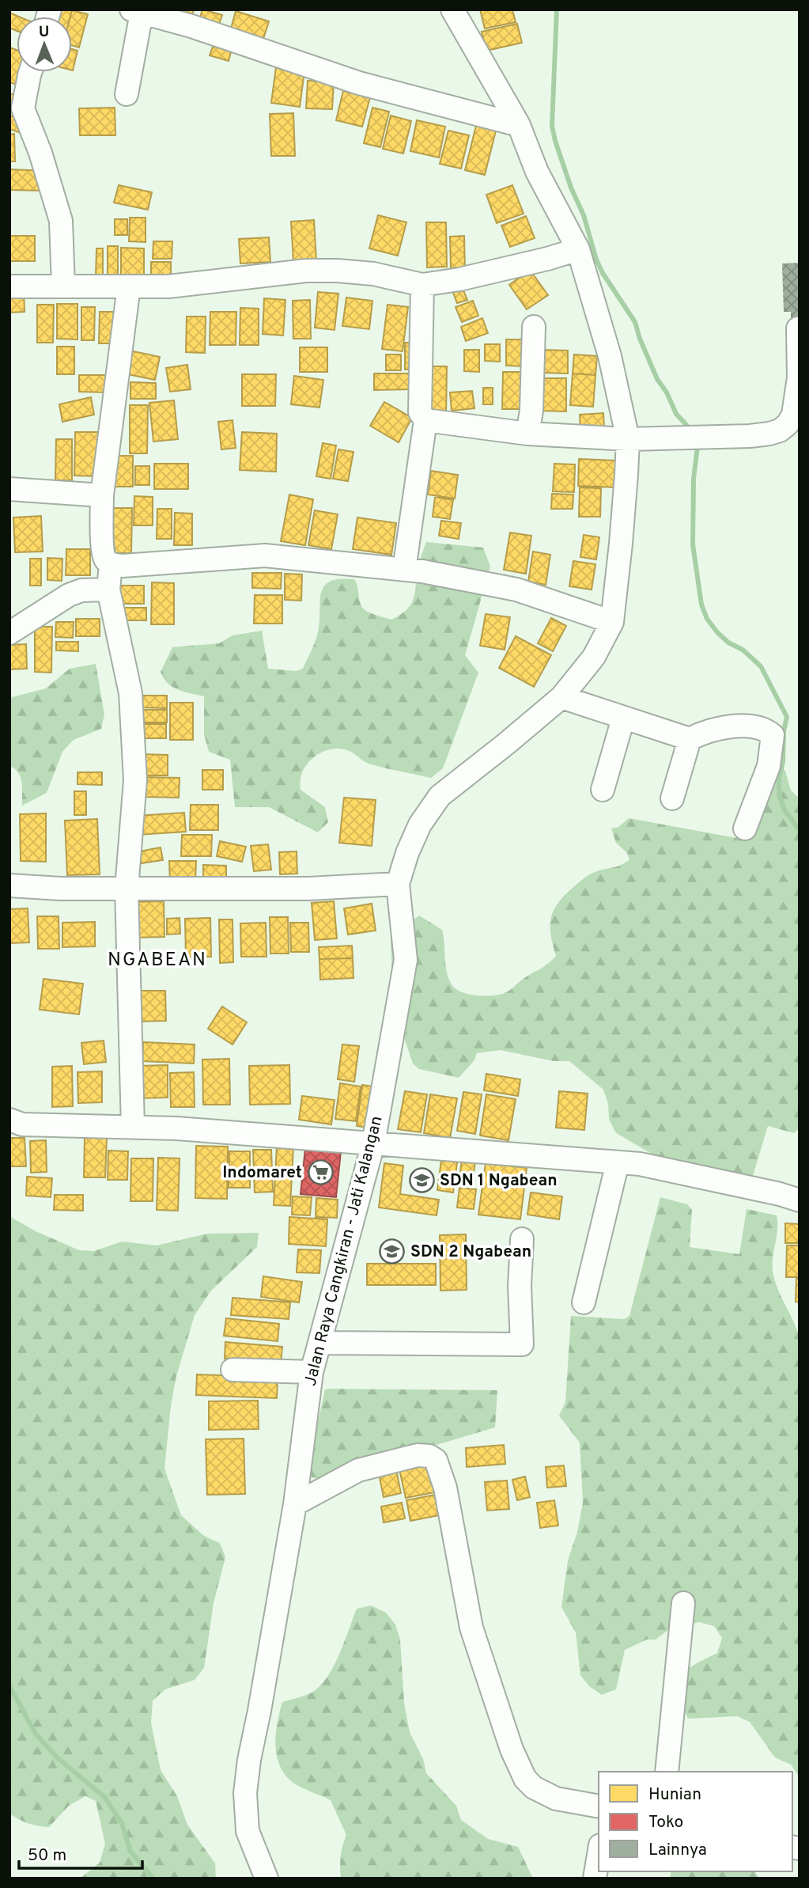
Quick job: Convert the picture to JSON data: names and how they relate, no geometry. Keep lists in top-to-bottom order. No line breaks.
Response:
{"streets":{"street":["Jalan Raya Cangkiran - Jati Kalangan"]},"districts":["NGABEAN"],"places":{"supermarket":["Indomaret"],"school or university":["SDN 1 Ngabean","SDN 2 Ngabean"]},"legend":["Hunian","Toko","Lainnya"],"scale_bar":"50 m","north":"top"}
